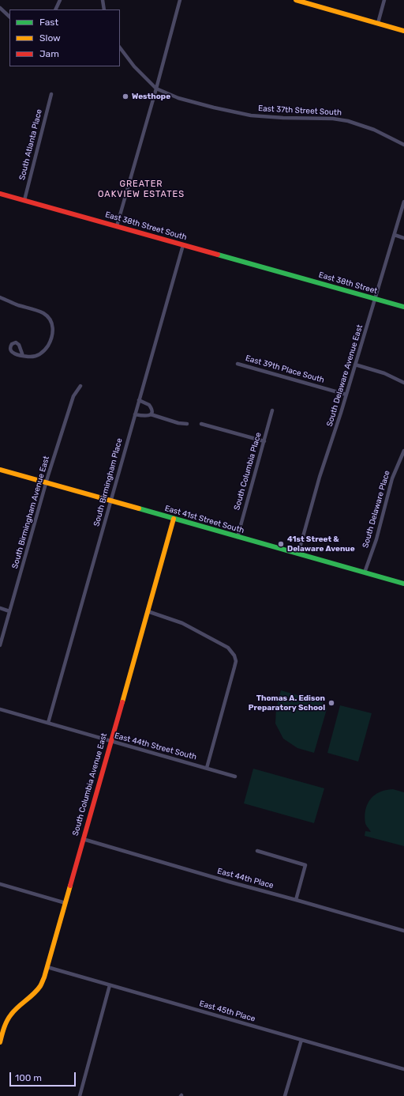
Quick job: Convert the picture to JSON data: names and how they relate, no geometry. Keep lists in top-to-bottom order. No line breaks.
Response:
{"streets":{"street":["East 37th Street South","South Atlanta Place","East 38th Street South","East 38th Street","East 39th Place South","South Delaware Avenue East","South Columbia Place","South Birmingham Place","South Delaware Place","South Birmingham Avenue East","East 41st Street South","East 44th Street South","South Columbia Avenue East","East 44th Place","East 45th Place"]},"crossings":[["South Atlanta Place","East 38th Street South"],["East 38th Street South","East 38th Street"],["East 38th Street South","South Birmingham Place"],["East 38th Street","South Delaware Avenue East"],["East 39th Place South","South Delaware Avenue East"],["South Delaware Avenue East","East 41st Street South"],["South Columbia Place","East 41st Street South"],["South Birmingham Place","East 41st Street South"],["South Birmingham Place","East 44th Street South"],["South Delaware Place","East 41st Street South"],["South Birmingham Avenue East","East 41st Street South"],["East 41st Street South","South Columbia Avenue East"],["East 44th Street South","South Columbia Avenue East"],["South Columbia Avenue East","East 44th Place"],["South Columbia Avenue East","East 45th Place"]],"districts":["GREATER OAKVIEW ESTATES"],"places":["Westhope","41st Street & Delaware Avenue","Thomas A. Edison Preparatory School"],"legend":["Fast","Slow","Jam"],"scale_bar":"100 m"}
